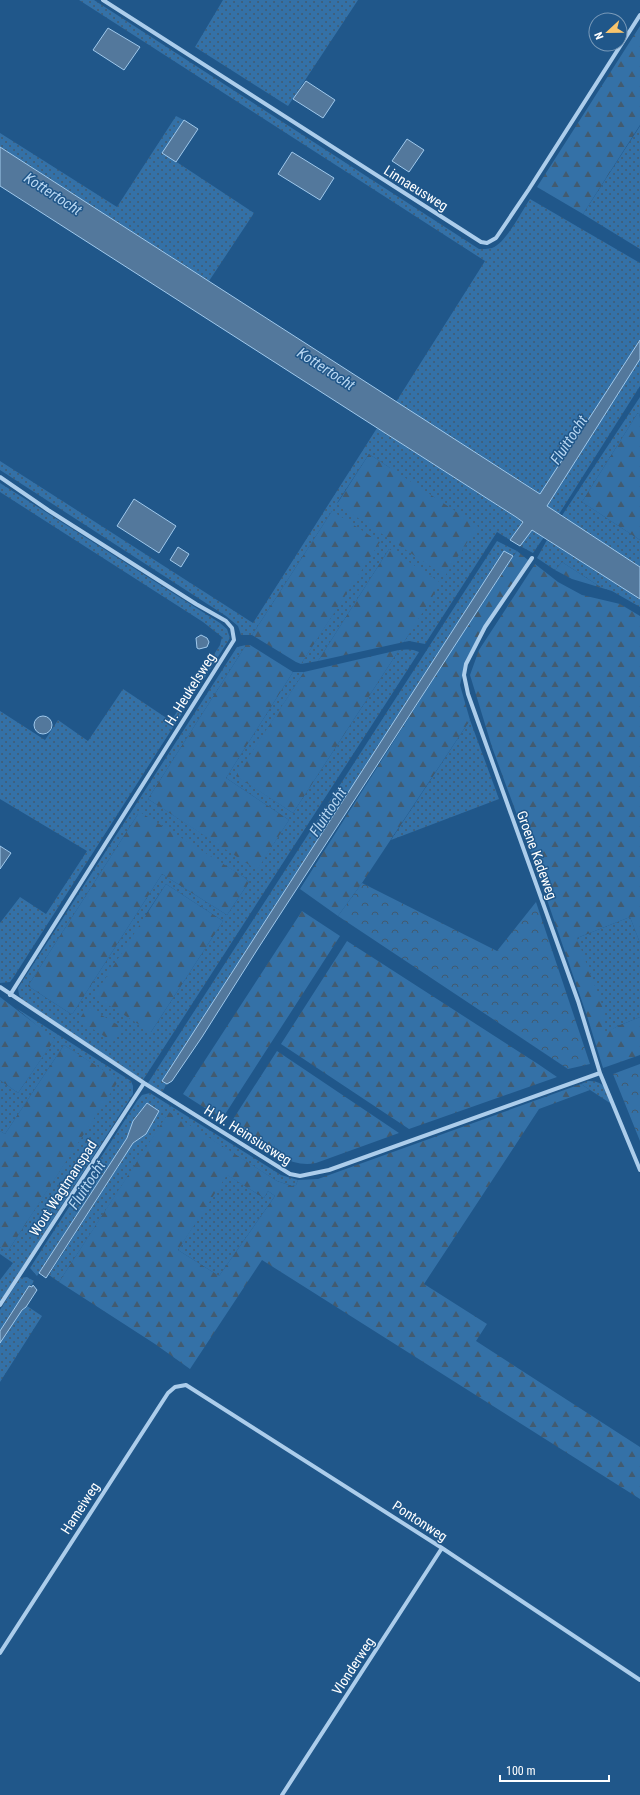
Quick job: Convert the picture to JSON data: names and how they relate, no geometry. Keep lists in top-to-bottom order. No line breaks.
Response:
{"streets":{"street":["Linnaeusweg","H. Heukelsweg","Groene Kadeweg","H.W. Heinsiusweg","Wout Wagtmanspad","Hameiweg","Pontonweg","Vlonderweg"]},"crossings":[["H. Heukelsweg","H.W. Heinsiusweg"],["Groene Kadeweg","H.W. Heinsiusweg"],["H.W. Heinsiusweg","Wout Wagtmanspad"],["Hameiweg","Pontonweg"],["Pontonweg","Vlonderweg"]],"water":["Kottertocht","Fluittocht"],"scale_bar":"100 m","north":"left"}
